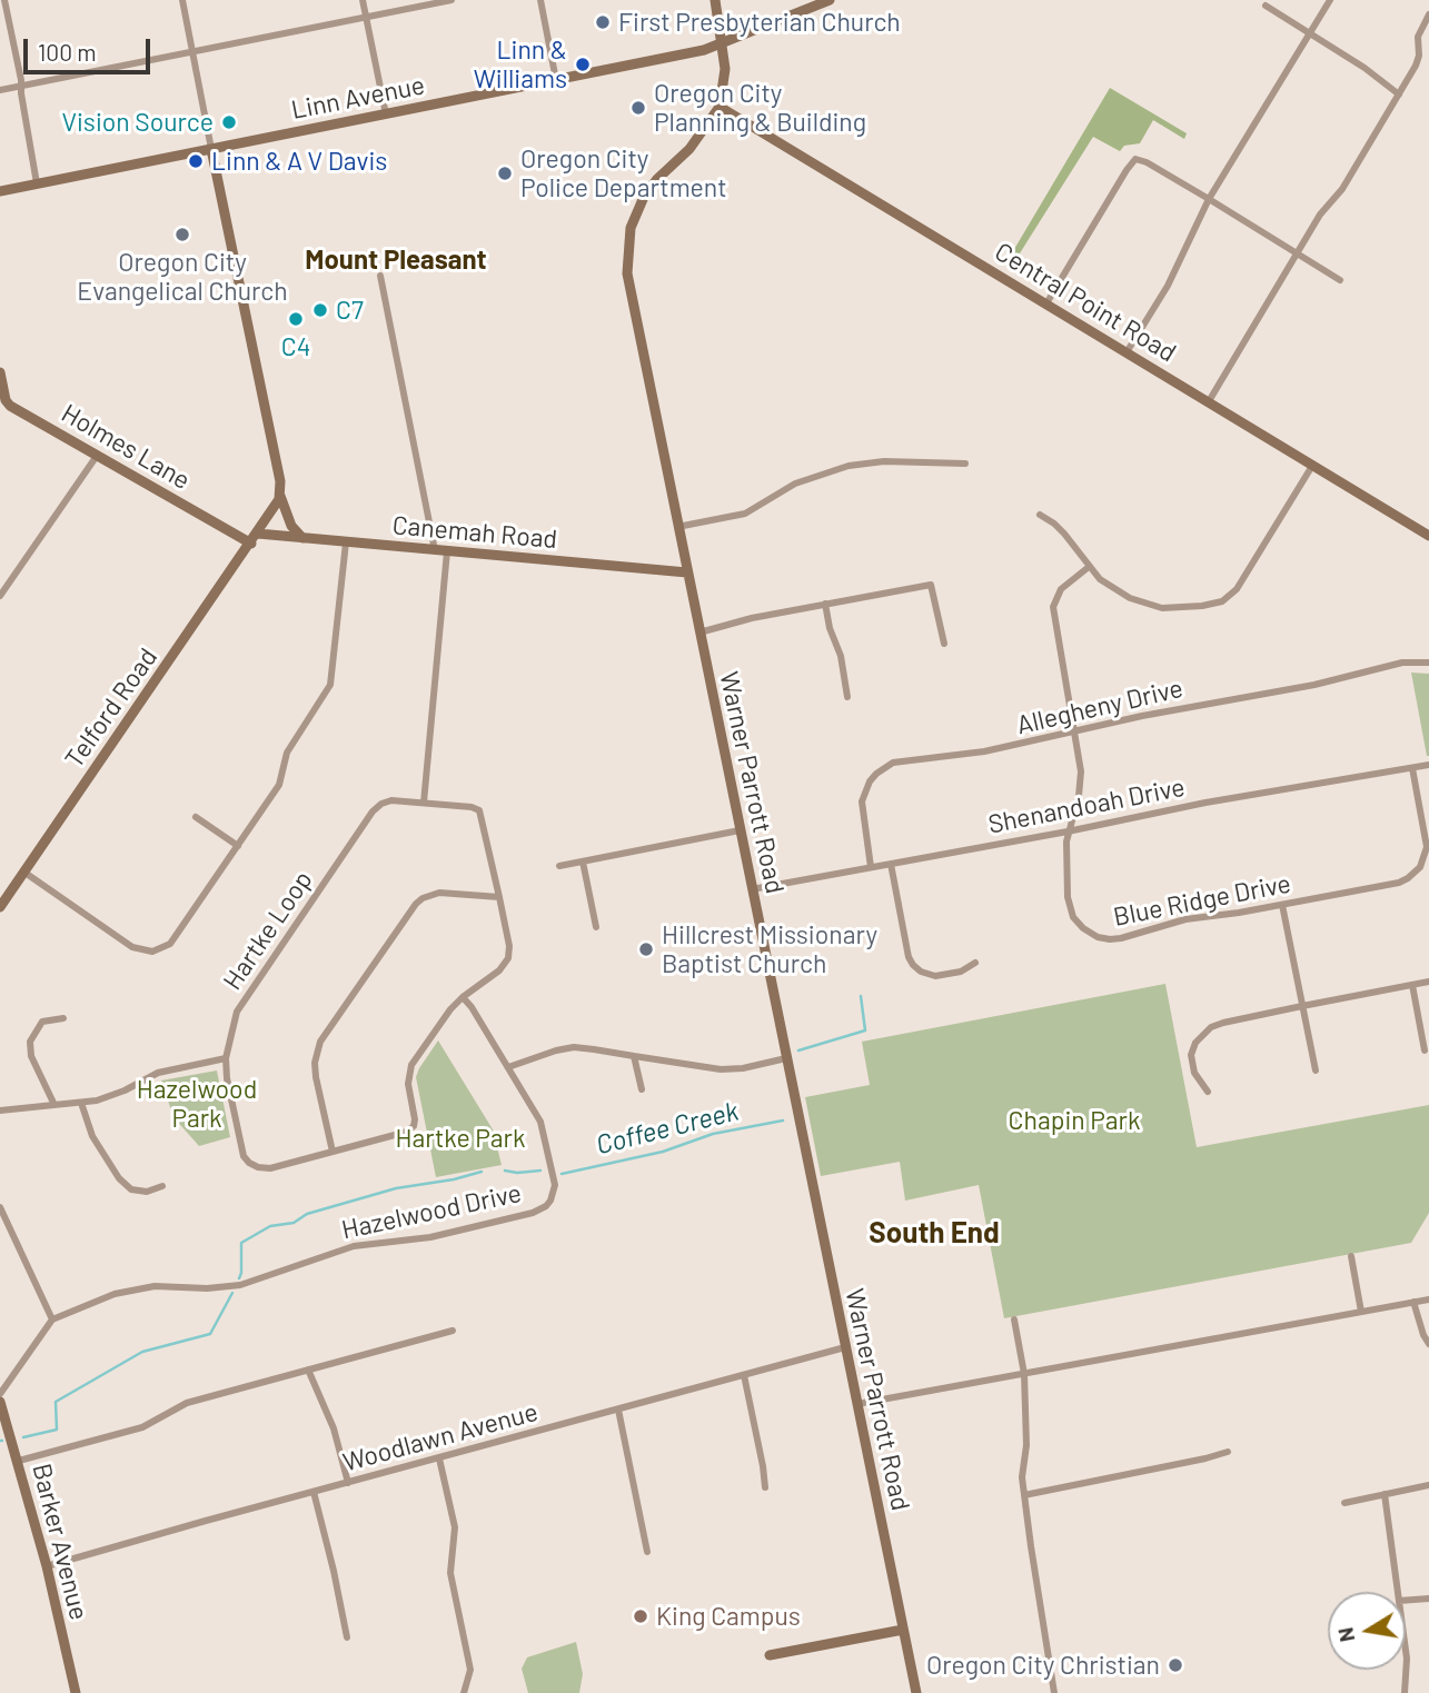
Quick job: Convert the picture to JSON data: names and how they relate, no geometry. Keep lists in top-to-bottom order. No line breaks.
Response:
{"streets":{"street":["Linn Avenue","Central Point Road","Holmes Lane","Canemah Road","Allegheny Drive","Telford Road","Warner Parrott Road","Shenandoah Drive","Blue Ridge Drive","Hartke Loop","Hazelwood Drive","Woodlawn Avenue","Barker Avenue"]},"crossings":[["Linn Avenue","Warner Parrott Road"],["Central Point Road","Warner Parrott Road"],["Holmes Lane","Telford Road"],["Canemah Road","Telford Road"],["Canemah Road","Warner Parrott Road"],["Allegheny Drive","Shenandoah Drive"],["Allegheny Drive","Blue Ridge Drive"],["Warner Parrott Road","Shenandoah Drive"],["Warner Parrott Road","Woodlawn Avenue"],["Shenandoah Drive","Blue Ridge Drive"],["Hartke Loop","Hazelwood Drive"],["Woodlawn Avenue","Barker Avenue"]],"districts":["Mount Pleasant","South End"],"water":["Coffee Creek"],"parks":["Hazelwood Park","Chapin Park","Hartke Park"],"places":["First Presbyterian Church","Linn & Williams","Oregon City Planning & Building","Vision Source","Linn & A V Davis","Oregon City Police Department","Oregon City Evangelical Church","C7","C4","Hillcrest Missionary Baptist Church","King Campus","Oregon City Christian"],"scale_bar":"100 m","north":"left"}
